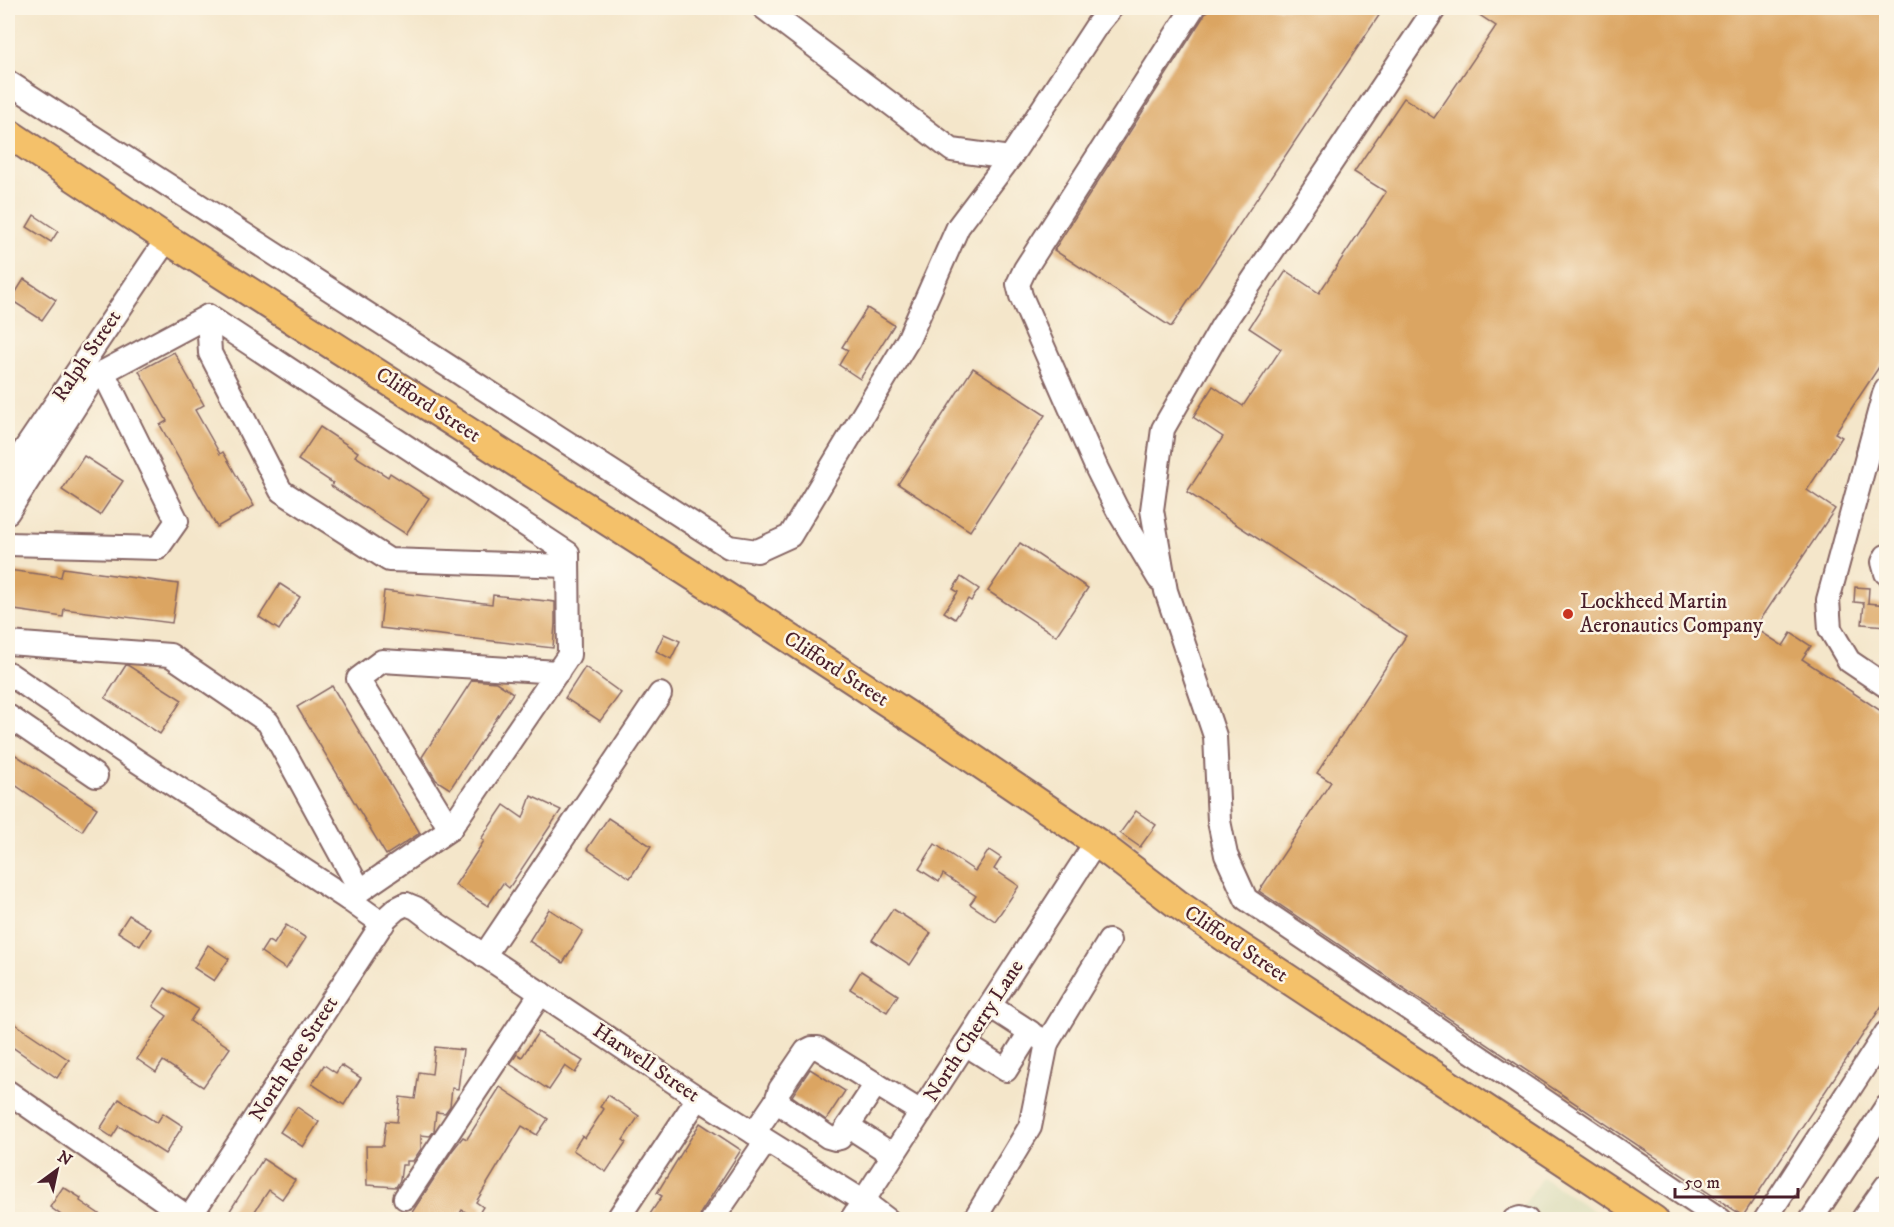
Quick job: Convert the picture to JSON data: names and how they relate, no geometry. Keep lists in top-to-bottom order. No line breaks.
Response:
{"streets":{"main road":["Clifford Street"],"street":["Ralph Street","North Cherry Lane","North Roe Street","Harwell Street"]},"crossings":[["Ralph Street","Clifford Street"],["Clifford Street","North Cherry Lane"],["North Cherry Lane","Harwell Street"],["North Roe Street","Harwell Street"]],"places":["Lockheed Martin Aeronautics Company"],"scale_bar":"50 m","north":"top right"}
